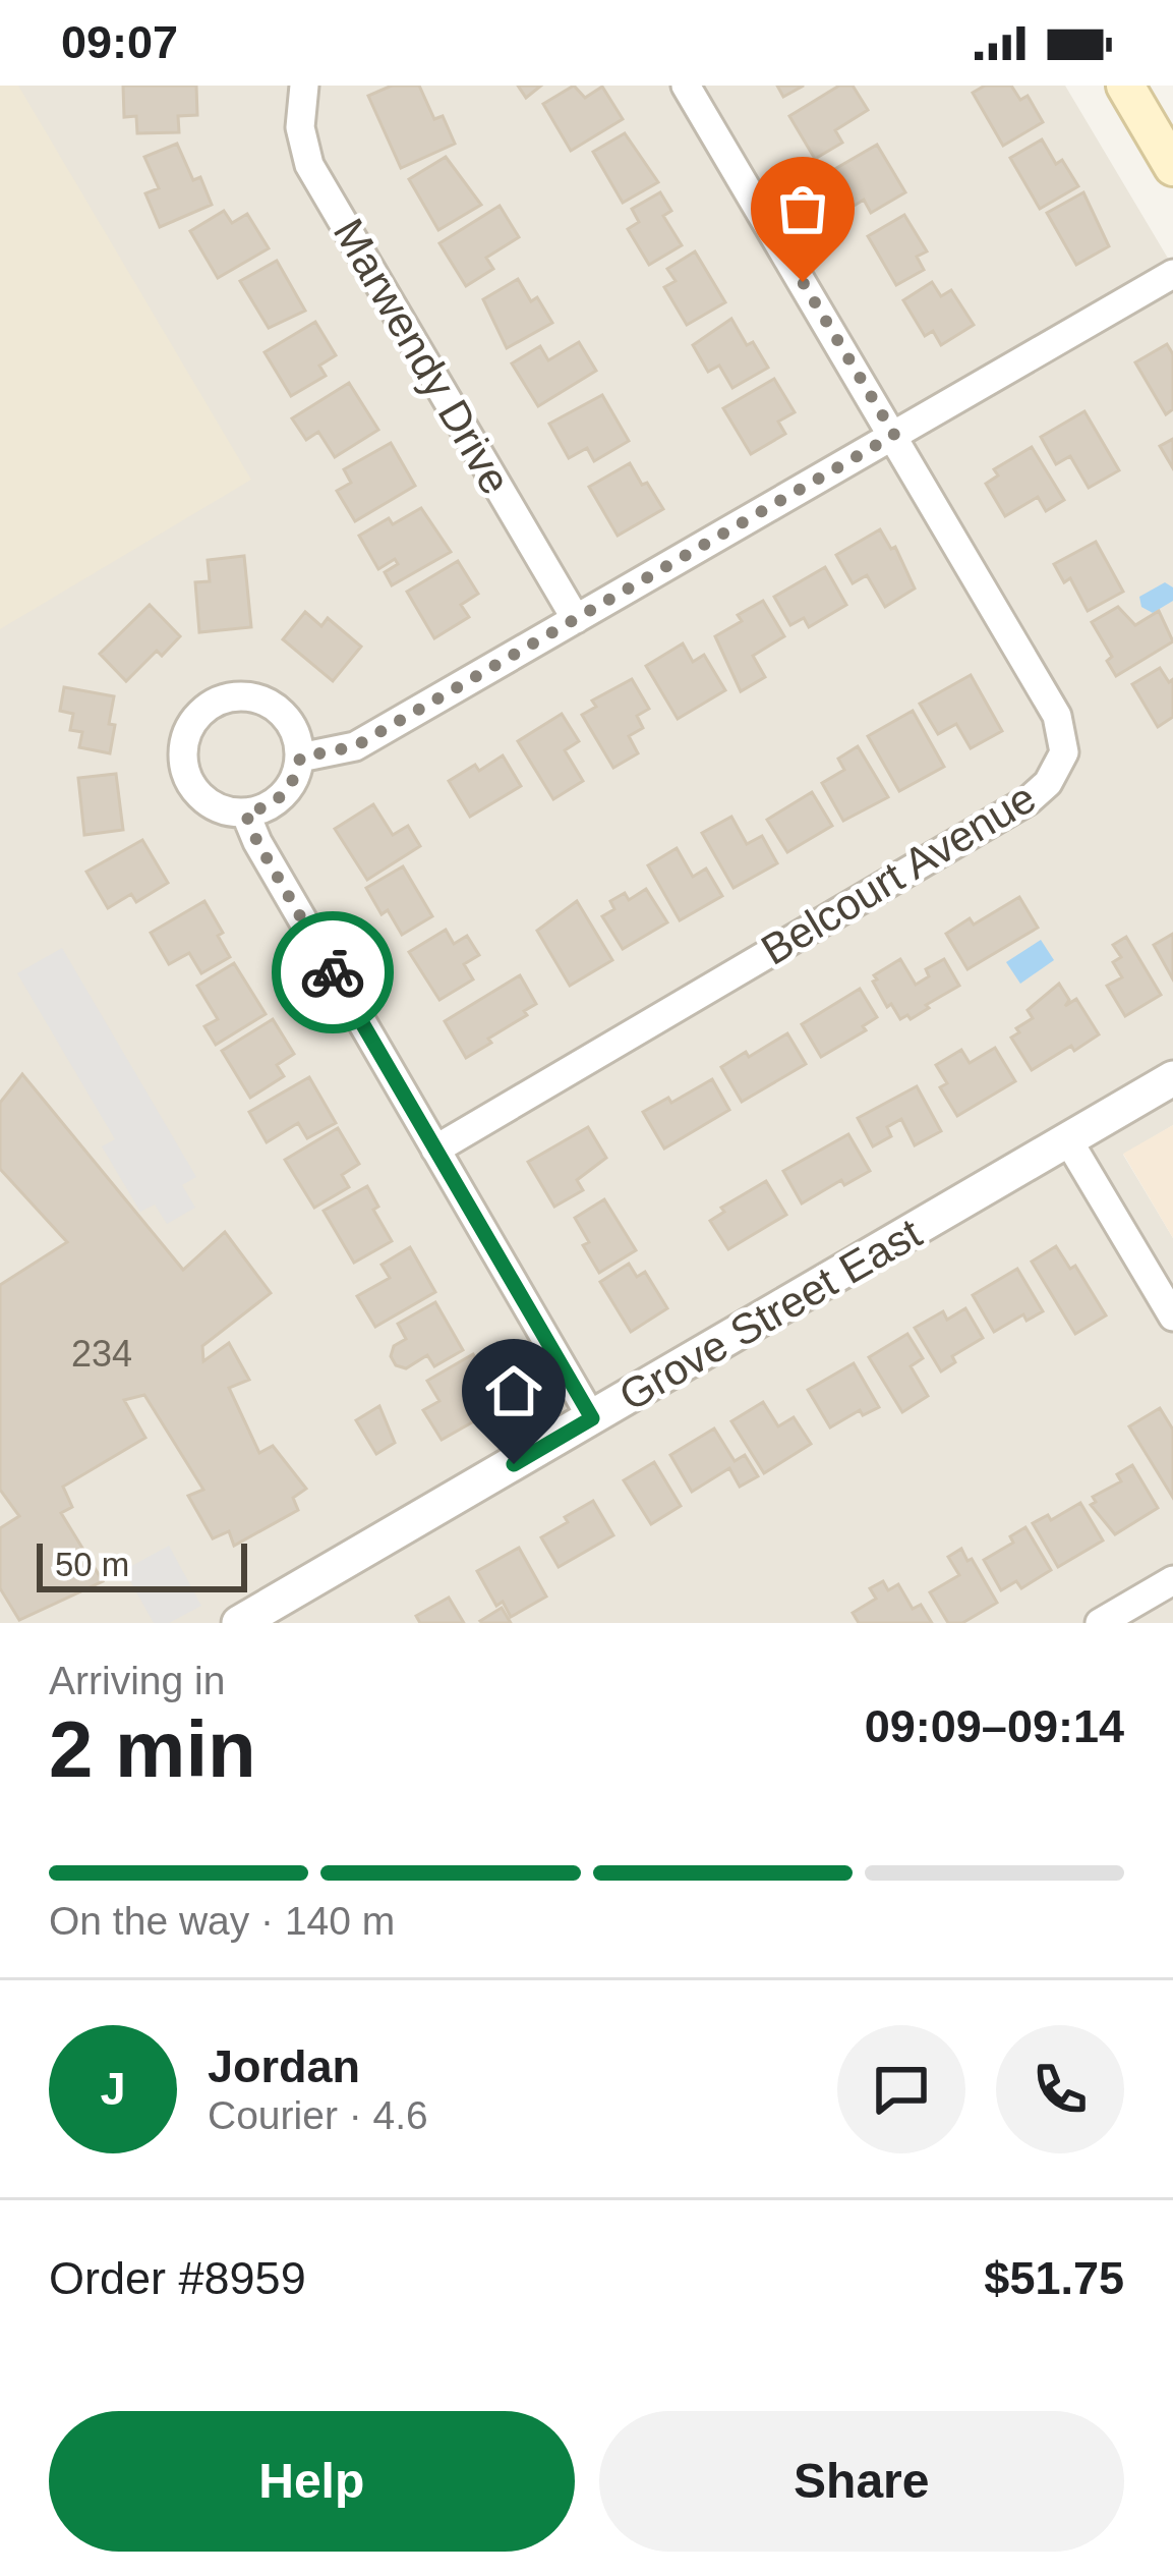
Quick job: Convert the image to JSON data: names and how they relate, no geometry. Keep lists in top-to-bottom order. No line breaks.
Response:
{"streets":{"street":["Marwendy Drive","Belcourt Avenue","Grove Street East"]},"house_numbers":["234"],"scale_bar":"50 m","page":{"status":"09:07","scale":"50 m","heading":["2 min","Arriving in","09:09–09:14"],"panel":["Jordan","Courier · 4.6","Order #8959","$51.75"],"bar":"On the way · 140 m","round":"J","buttons":["Help","Share"]}}
